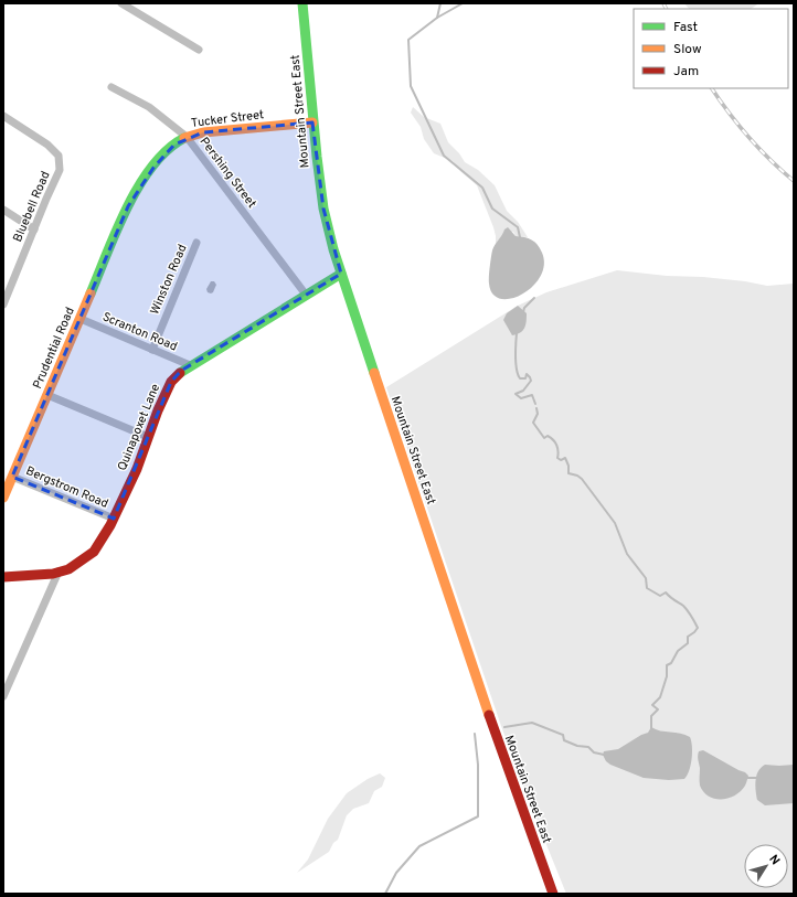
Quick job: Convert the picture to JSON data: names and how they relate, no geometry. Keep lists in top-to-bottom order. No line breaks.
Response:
{"streets":{"street":["Mountain Street East","Tucker Street","Pershing Street","Bluebell Road","Winston Road","Scranton Road","Prudential Road","Quinapoxet Lane","Bergstrom Road"]},"crossings":[["Mountain Street East","Tucker Street"],["Mountain Street East","Quinapoxet Lane"],["Tucker Street","Pershing Street"],["Tucker Street","Prudential Road"],["Pershing Street","Quinapoxet Lane"],["Winston Road","Scranton Road"],["Scranton Road","Prudential Road"],["Scranton Road","Quinapoxet Lane"],["Prudential Road","Bergstrom Road"],["Quinapoxet Lane","Bergstrom Road"]],"legend":["Fast","Slow","Jam"],"north":"top right"}
